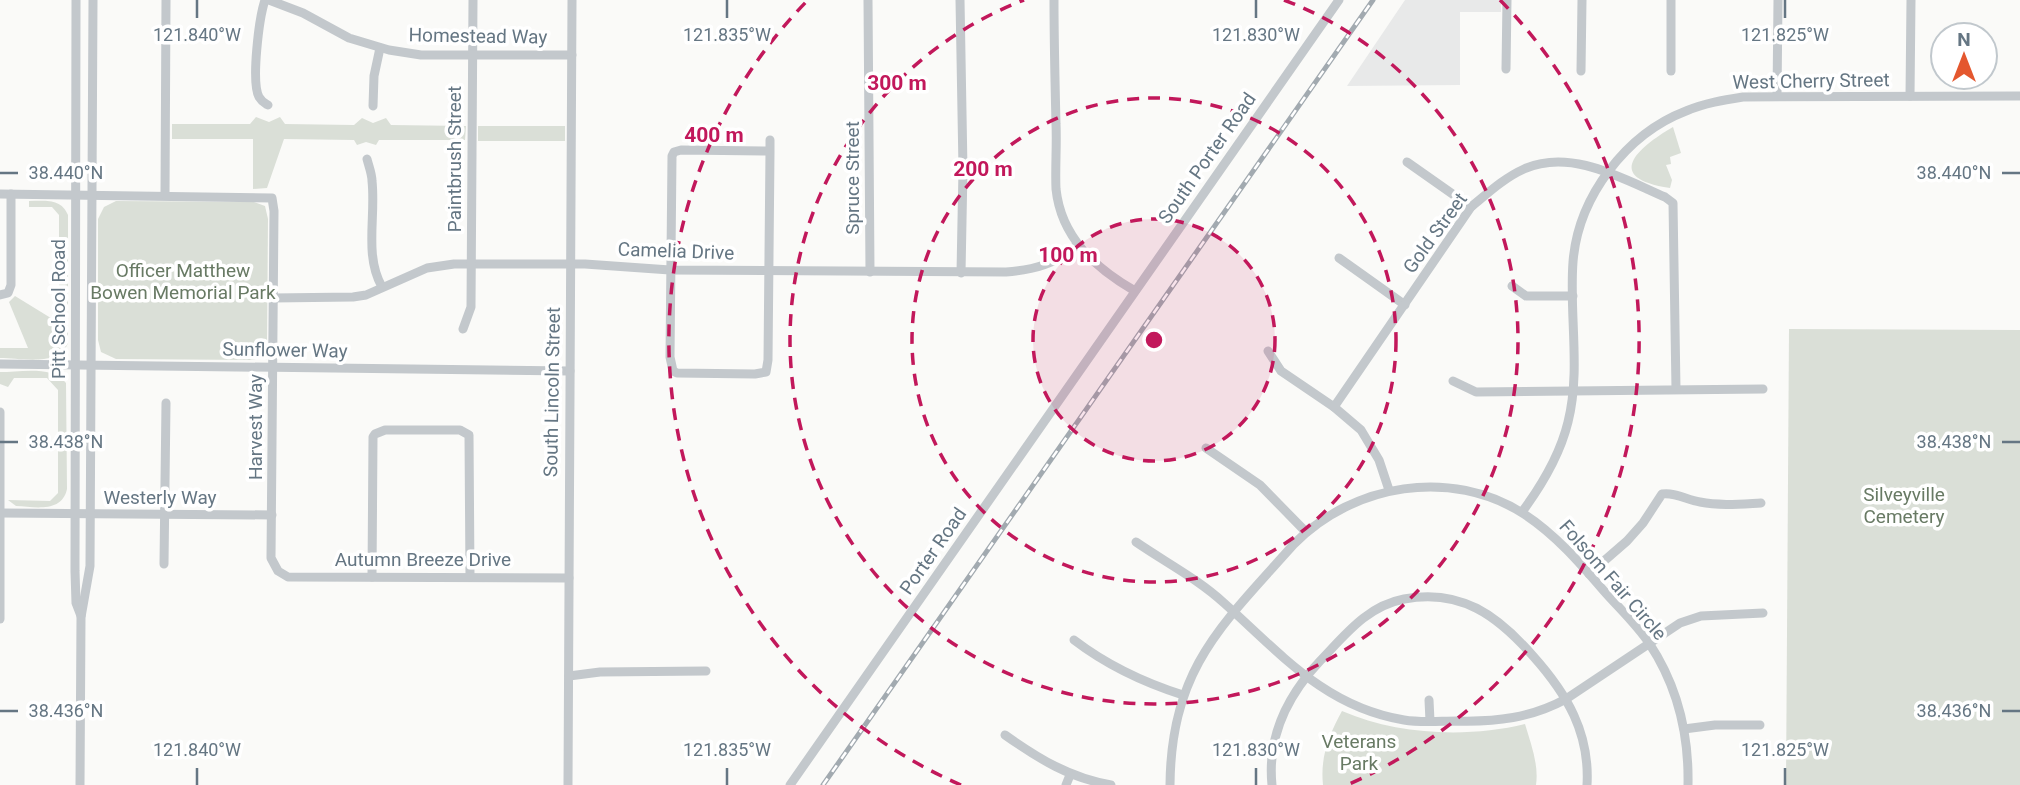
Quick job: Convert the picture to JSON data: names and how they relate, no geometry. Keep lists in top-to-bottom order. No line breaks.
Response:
{"streets":{"street":["Homestead Way","West Cherry Street","South Porter Road","Paintbrush Street","Spruce Street","Gold Street","Camelia Drive","Pitt School Road","Sunflower Way","South Lincoln Street","Harvest Way","Westerly Way","Porter Road","Autumn Breeze Drive","Folsom Fair Circle"]},"crossings":[["Homestead Way","Paintbrush Street"],["Homestead Way","South Lincoln Street"],["West Cherry Street","Gold Street"],["West Cherry Street","Folsom Fair Circle"],["South Porter Road","Porter Road"],["Paintbrush Street","Camelia Drive"],["Spruce Street","Camelia Drive"],["Camelia Drive","South Lincoln Street"],["Camelia Drive","Harvest Way"],["Pitt School Road","Sunflower Way"],["Pitt School Road","Westerly Way"],["Sunflower Way","South Lincoln Street"],["Sunflower Way","Harvest Way"],["South Lincoln Street","Autumn Breeze Drive"],["Harvest Way","Westerly Way"],["Harvest Way","Autumn Breeze Drive"]],"parks":["Officer Matthew Bowen Memorial Park","Silveyville Cemetery","Veterans Park"],"north":"top","coordinates":["121.840°W","121.835°W","121.830°W","121.825°W","38.440°N","38.438°N","38.436°N"],"rings":["300 m","400 m","200 m","100 m"]}
